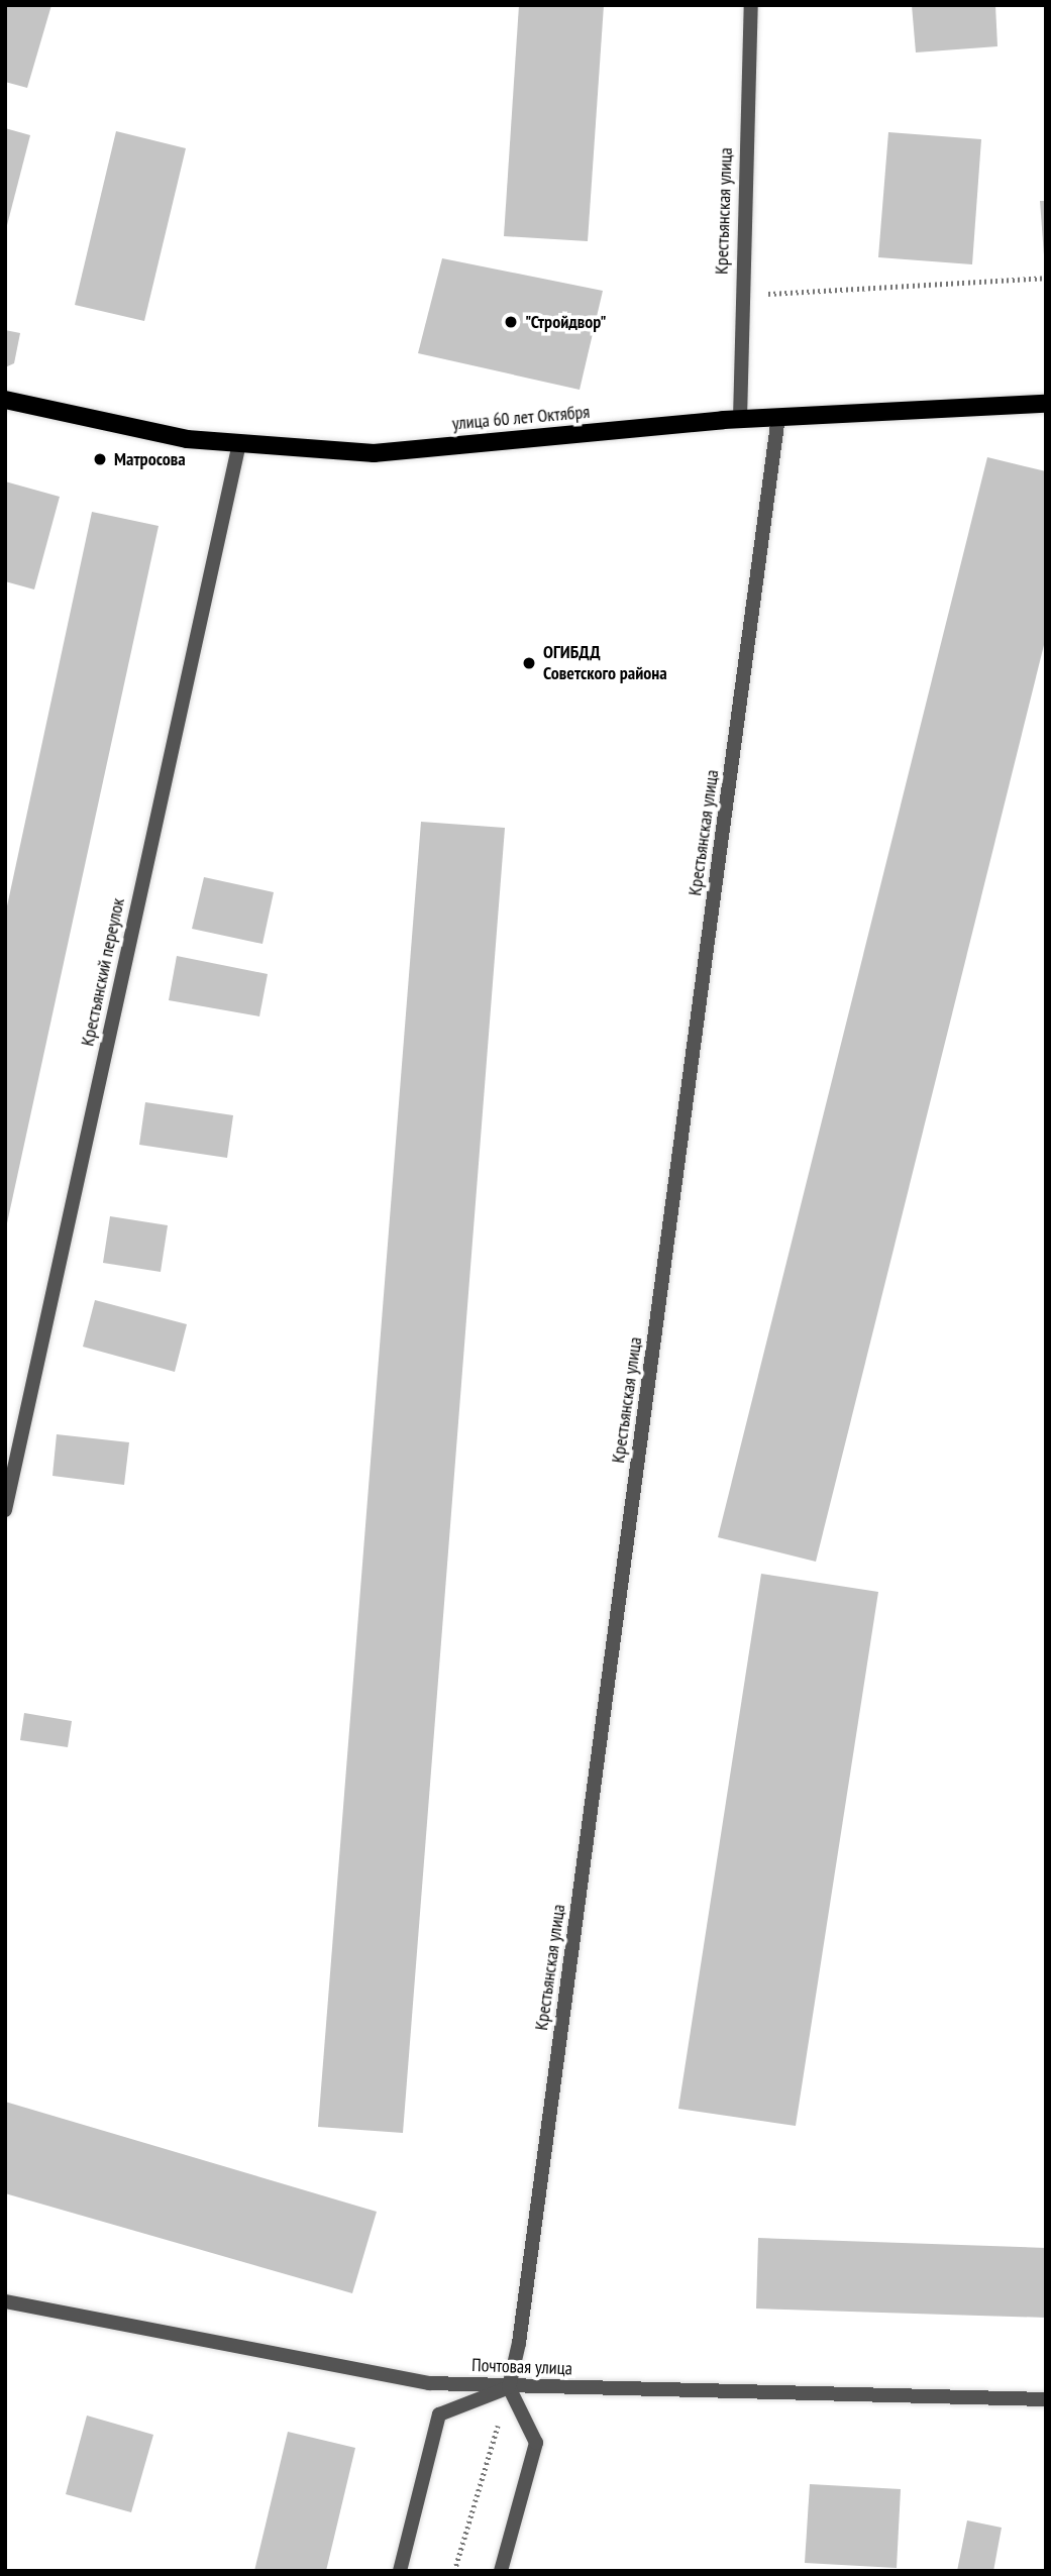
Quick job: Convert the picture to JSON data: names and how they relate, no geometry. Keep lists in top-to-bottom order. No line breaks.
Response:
{"streets":{"main road":["улица 60 лет Октября"],"street":["Крестьянская улица","Крестьянский переулок","Почтовая улица"]},"crossings":[["Крестьянская улица","улица 60 лет Октября"],["Крестьянская улица","Почтовая улица"],["улица 60 лет Октября","Крестьянский переулок"]],"places":["\"Стройдвор\"","Матросова","ОГИБДД Советского района"]}
